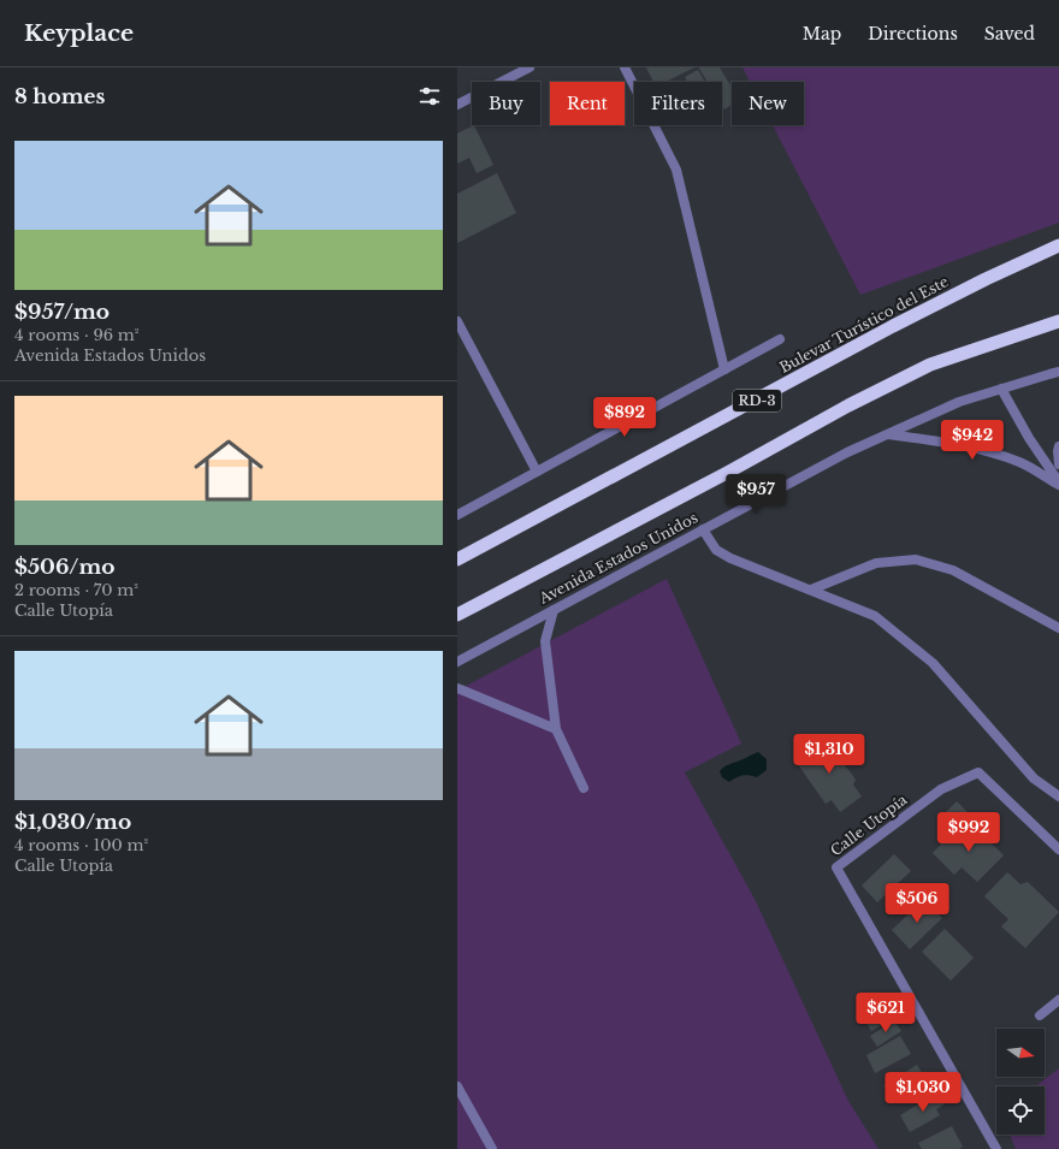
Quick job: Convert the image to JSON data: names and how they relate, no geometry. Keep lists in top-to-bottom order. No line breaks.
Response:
{"streets":{"highway":["Bulevar Turístico del Este","RD-3"],"street":["Avenida Estados Unidos","Calle Utopía"]},"north":"right","page":{"header":"Keyplace","nav":["Map","Directions","Saved"],"heading":"8 homes","chip":["Buy","Rent","Filters","New"],"list":[{"name":"$957/mo","note":"4 rooms · 96 m² · Avenida Estados Unidos"},{"name":"$506/mo","note":"2 rooms · 70 m² · Calle Utopía"},{"name":"$1,030/mo","note":"4 rooms · 100 m² · Calle Utopía"}],"price":["$892","$942","$957","$1,310","$992","$506","$621","$1,030"]}}
